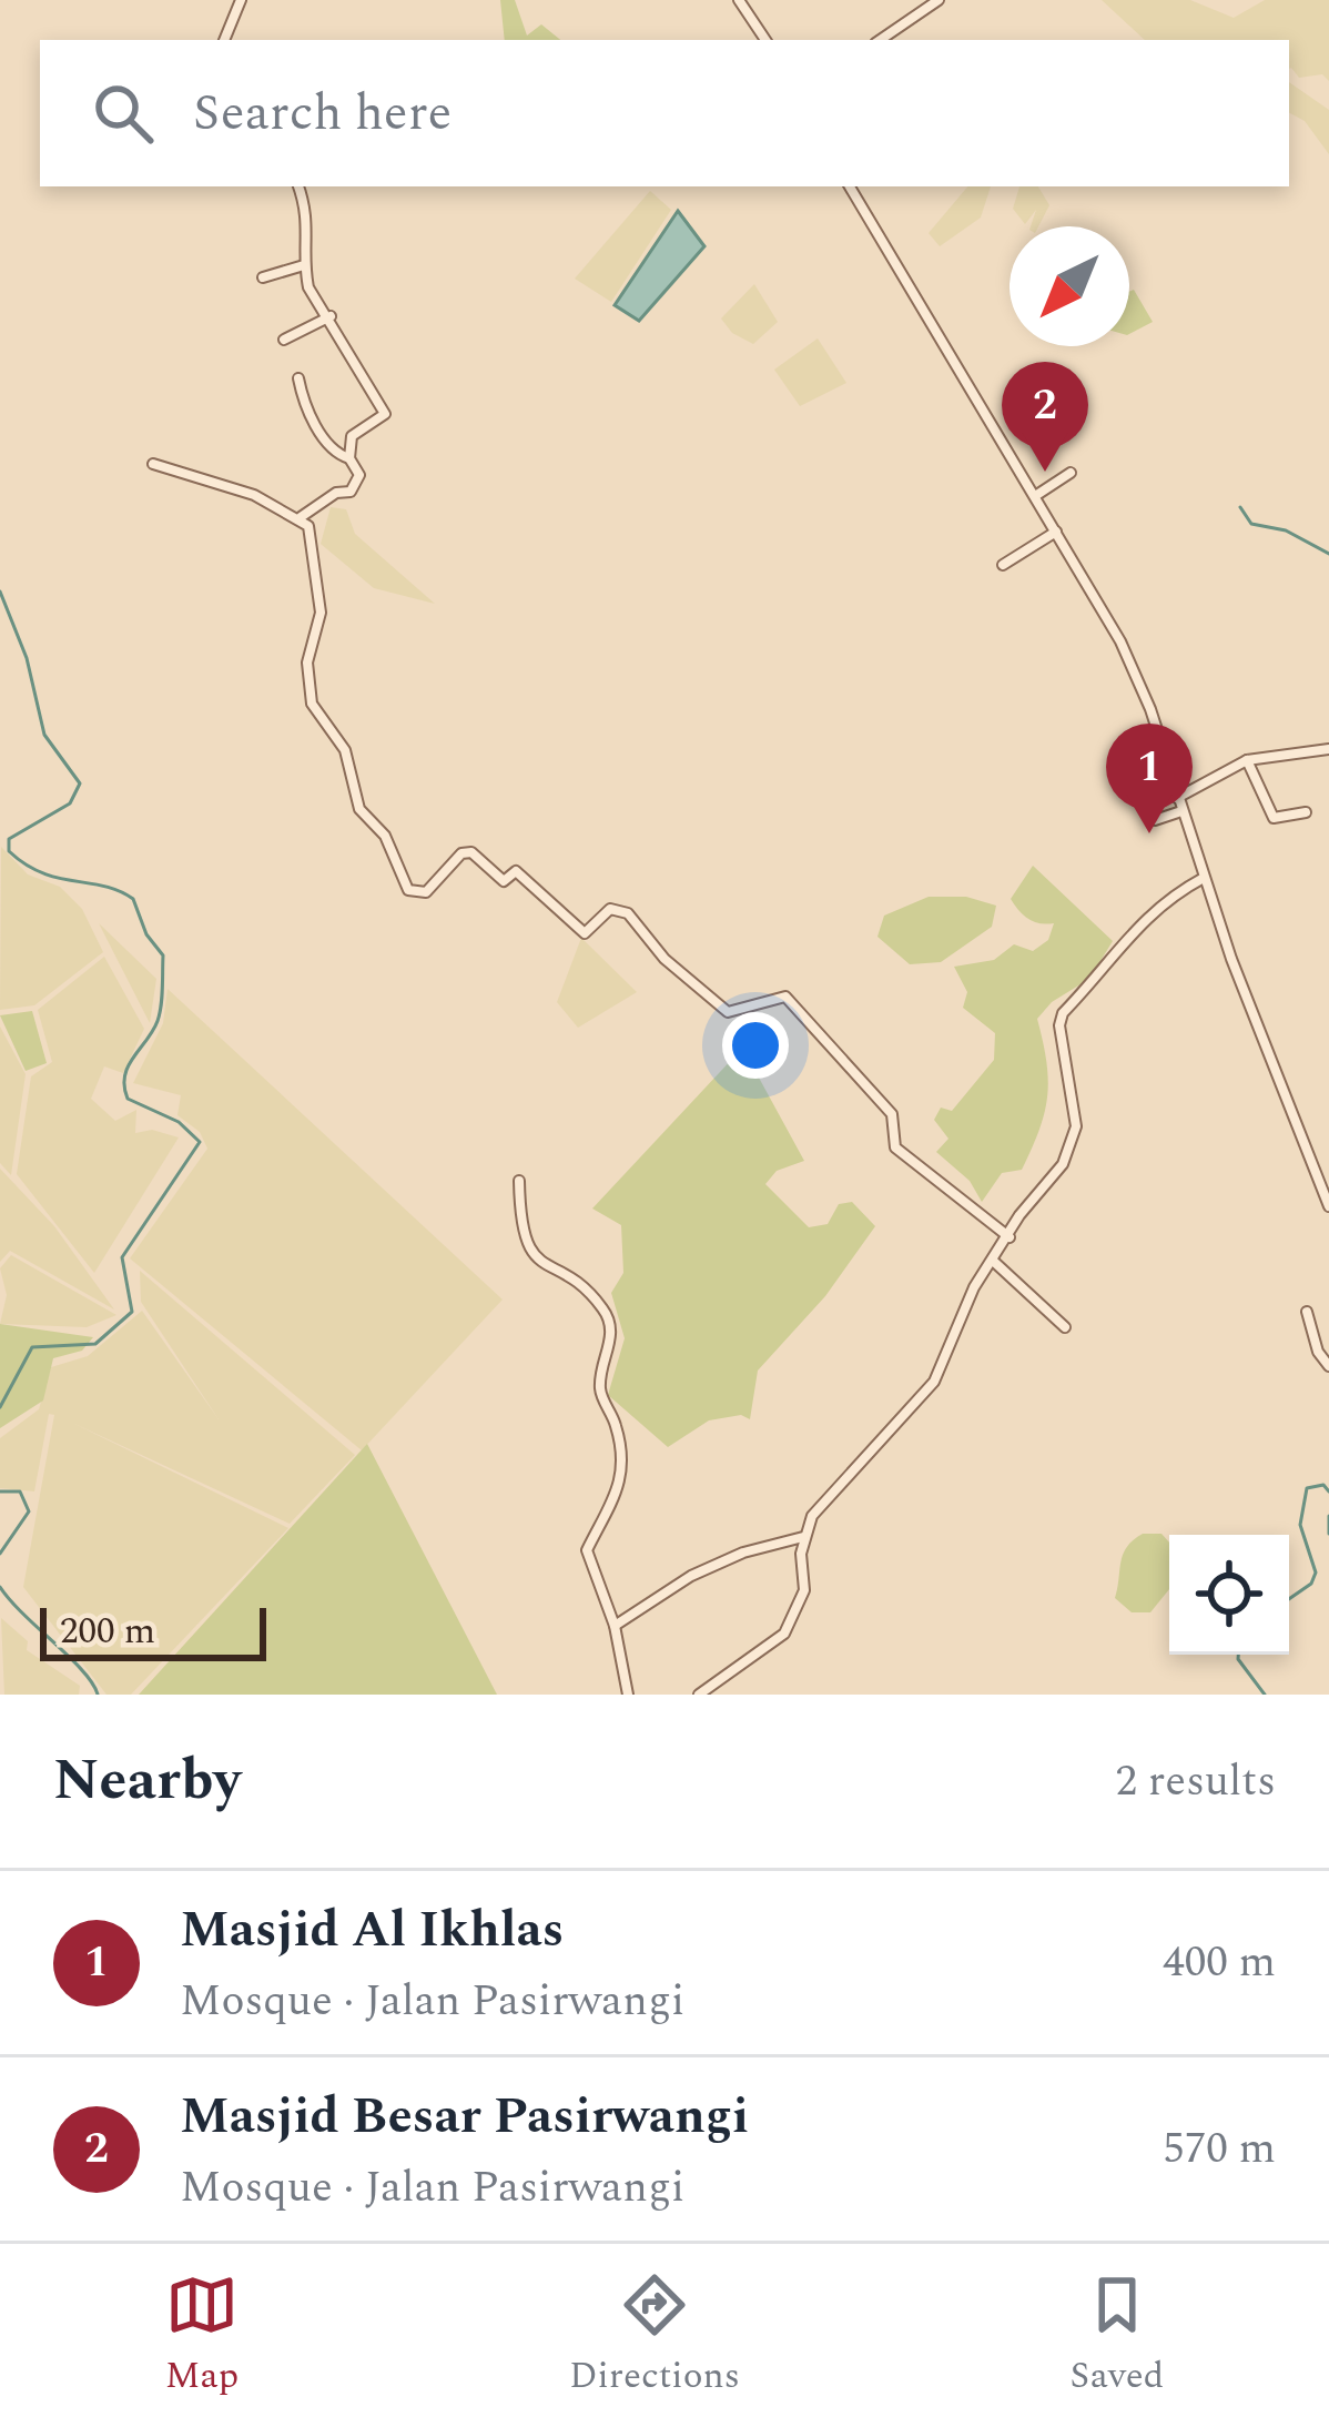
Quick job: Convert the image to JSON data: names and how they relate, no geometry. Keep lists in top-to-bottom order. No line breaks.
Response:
{"scale_bar":"200 m","north":"bottom left","page":{"search":"Search here","pins":["2","1"],"scale":"200 m","heading":["Nearby","2 results"],"list":[{"mark":"1","name":"Masjid Al Ikhlas","note":"Mosque · Jalan Pasirwangi","value":"400 m"},{"mark":"2","name":"Masjid Besar Pasirwangi","note":"Mosque · Jalan Pasirwangi","value":"570 m"}],"nav":["Map","Directions","Saved"]}}
